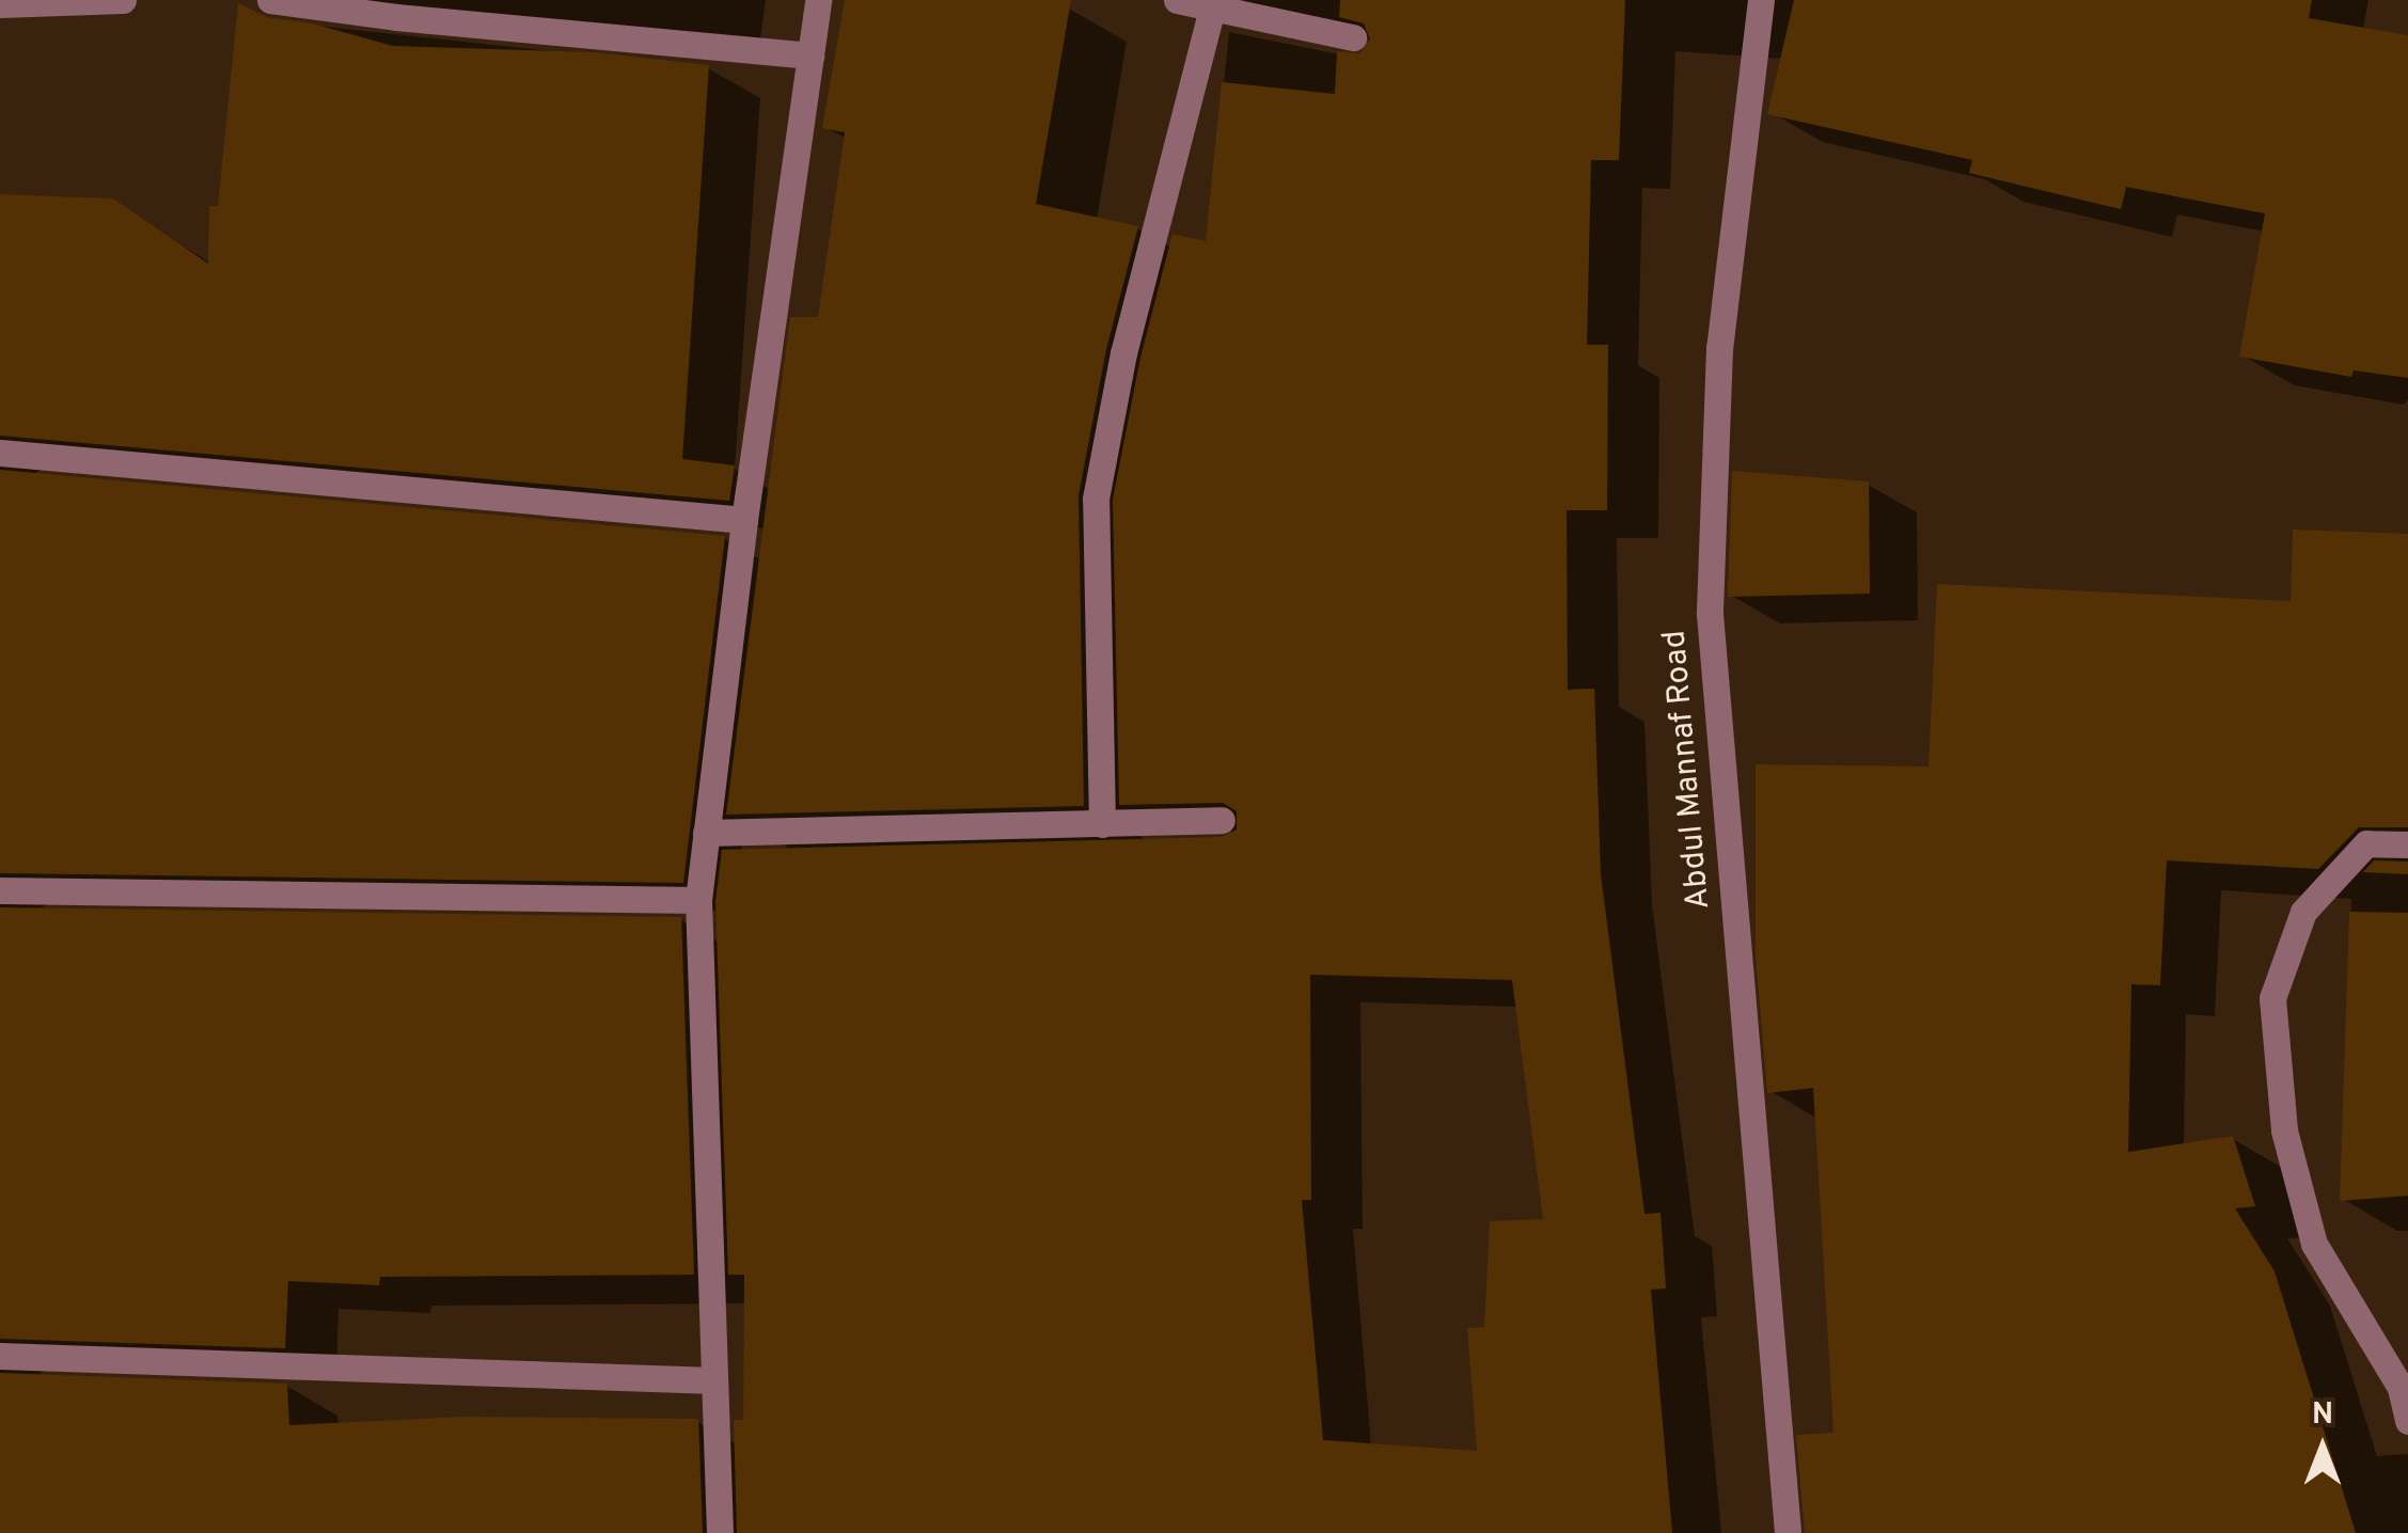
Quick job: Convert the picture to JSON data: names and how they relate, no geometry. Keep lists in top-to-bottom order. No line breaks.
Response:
{"streets":{"street":["Abdul Mannaf Road"]},"north":"top"}
